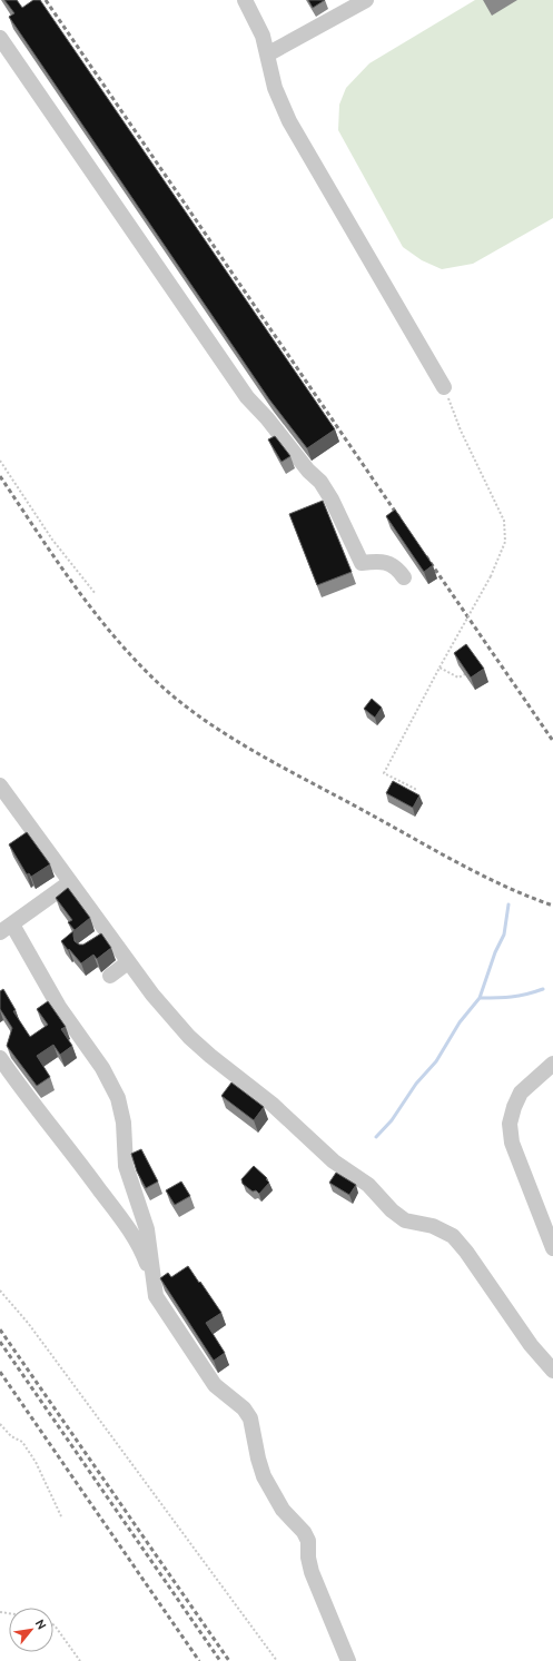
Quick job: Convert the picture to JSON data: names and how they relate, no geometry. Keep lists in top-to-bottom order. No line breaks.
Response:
{"north":"top right"}
